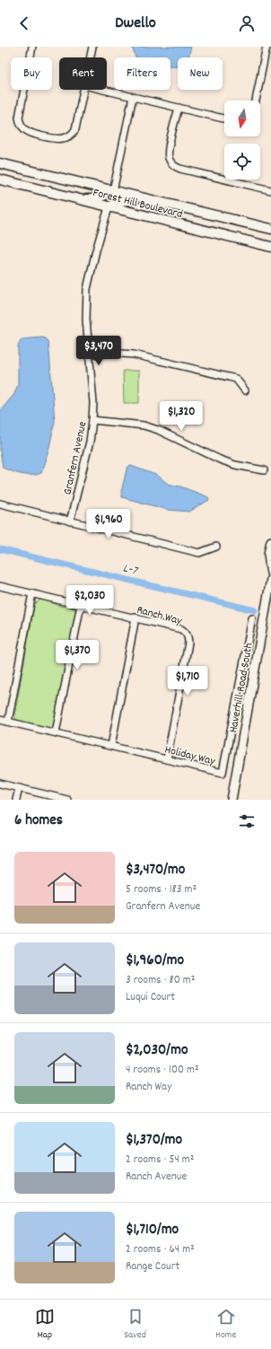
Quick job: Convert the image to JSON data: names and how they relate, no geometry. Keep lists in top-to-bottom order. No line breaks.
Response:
{"streets":{"main road":["Forest Hill Boulevard"],"street":["Granfern Avenue","Ranch Way","Haverhill Road South","Holiday Way"]},"crossings":[["Forest Hill Boulevard","Granfern Avenue"],["Ranch Way","Holiday Way"]],"water":["L-7"],"north":"bottom","page":{"header":"Dwello","chip":["Buy","Rent","Filters","New"],"price":["$3,470","$1,320","$1,960","$2,030","$1,370","$1,710"],"heading":"6 homes","list":[{"name":"$3,470/mo","note":"5 rooms · 183 m² · Granfern Avenue"},{"name":"$1,960/mo","note":"3 rooms · 80 m² · Luqui Court"},{"name":"$2,030/mo","note":"4 rooms · 100 m² · Ranch Way"},{"name":"$1,370/mo","note":"2 rooms · 54 m² · Ranch Avenue"},{"name":"$1,710/mo","note":"2 rooms · 64 m² · Range Court"}],"tabs":["Map","Saved","Home"]}}
